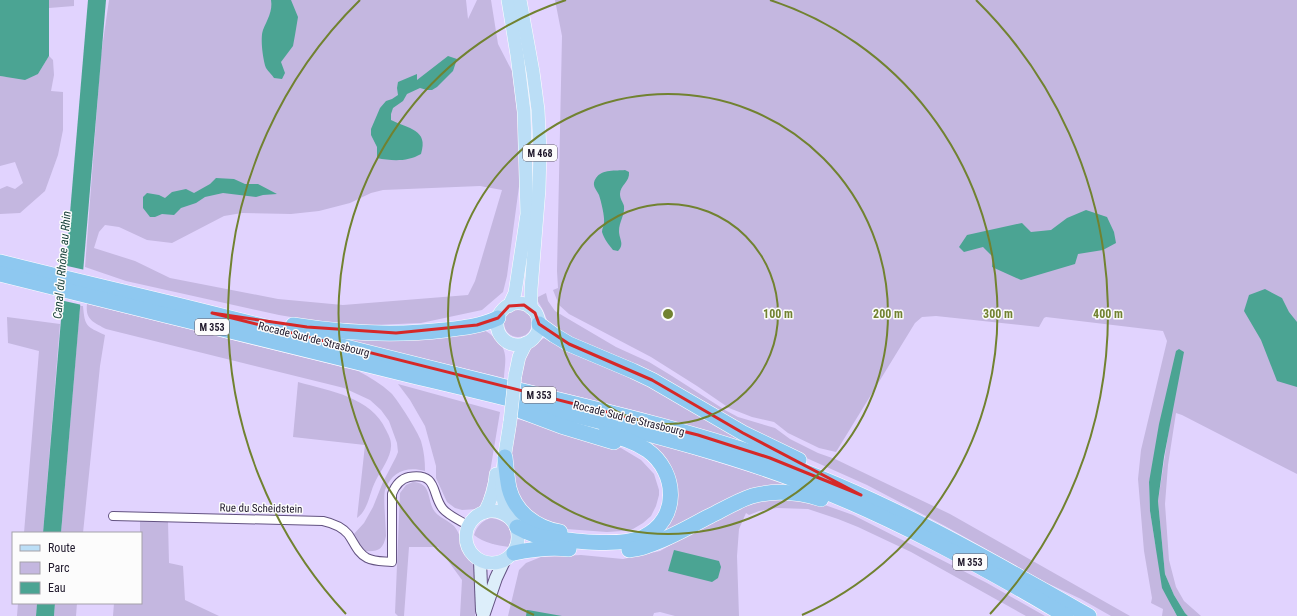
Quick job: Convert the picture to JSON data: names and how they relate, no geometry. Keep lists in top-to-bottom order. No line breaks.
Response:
{"streets":{"highway":["M 353","Rocade Sud de Strasbourg"],"main road":["M 468"],"street":["Rue du Scheidstein"]},"water":["Canal du Rhône au Rhin"],"legend":["Route","Parc","Eau"],"rings":["100 m","200 m","300 m","400 m"]}
